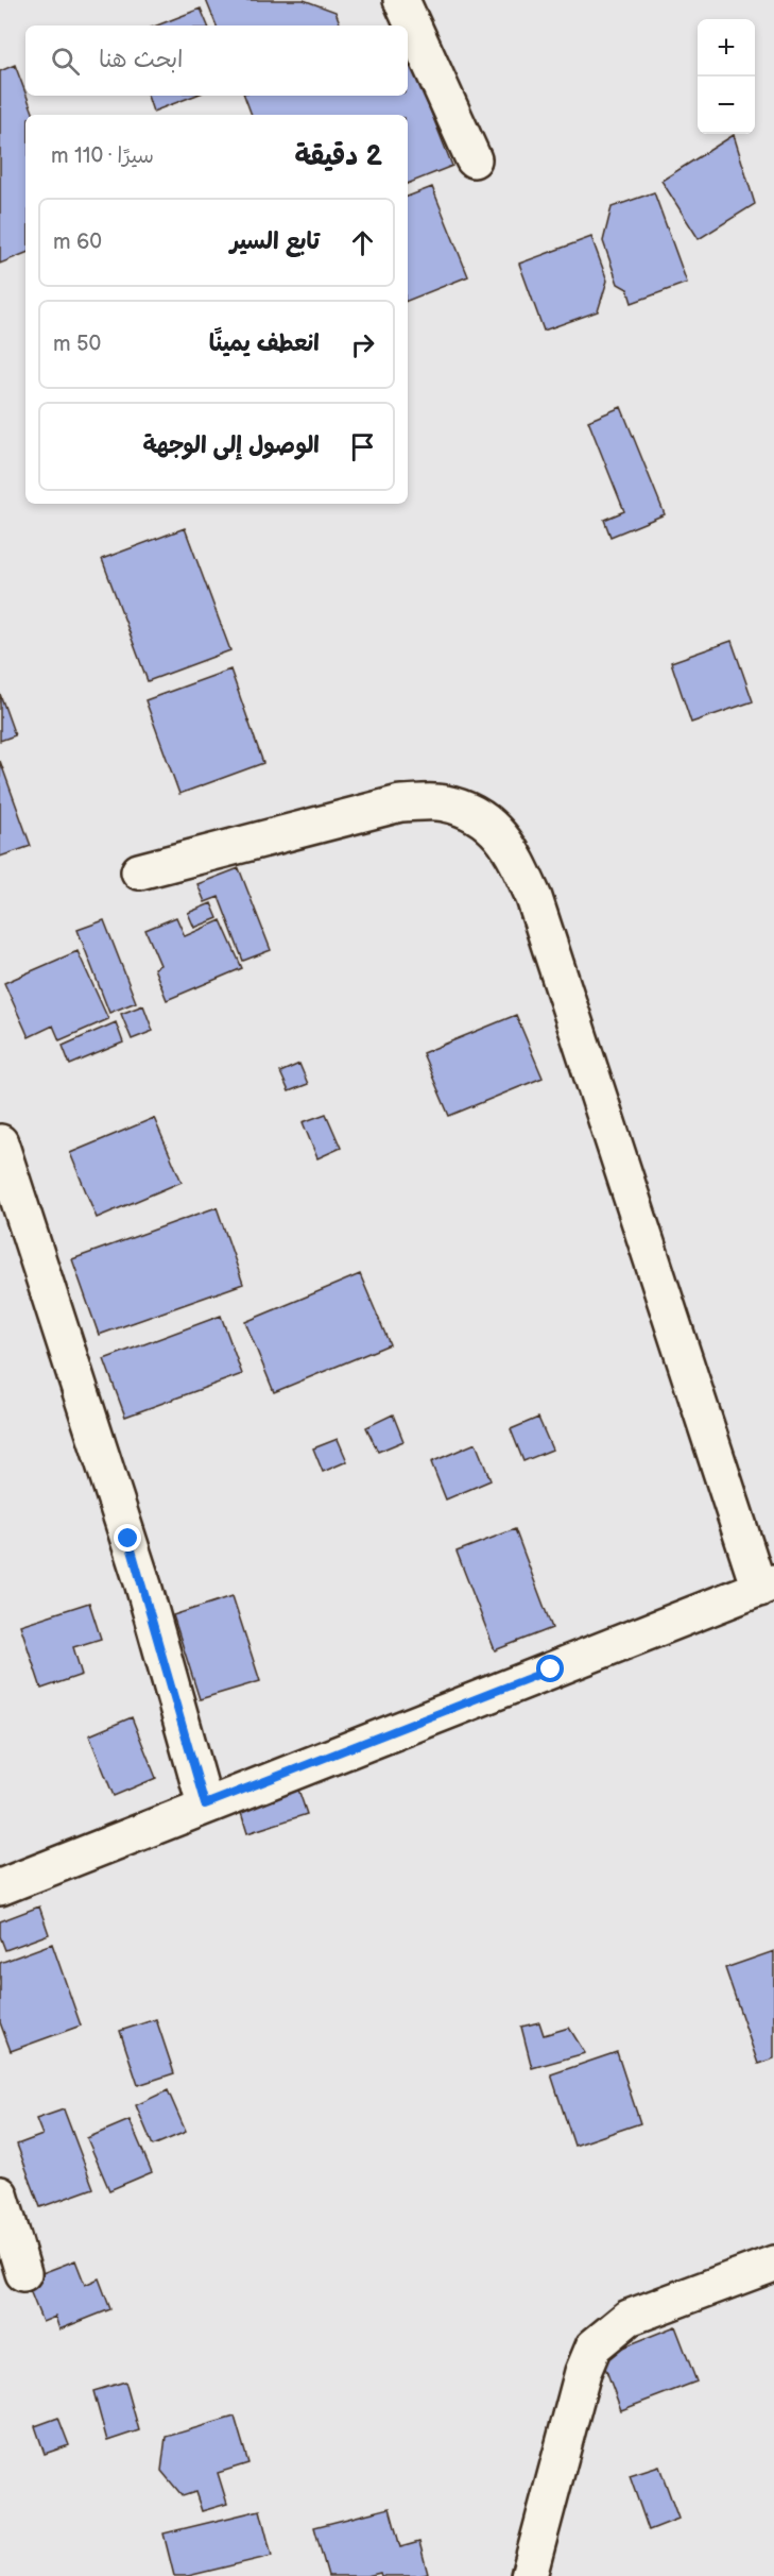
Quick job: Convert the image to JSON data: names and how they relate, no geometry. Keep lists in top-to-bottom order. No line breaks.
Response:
{"page":{"map_buttons":["+","−"],"search":"ابحث هنا","heading":["2 دقيقة","سيرًا · 110 m"],"list":[["تابع السير","60 m"],["انعطف يمينًا","50 m"],"الوصول إلى الوجهة"]}}
